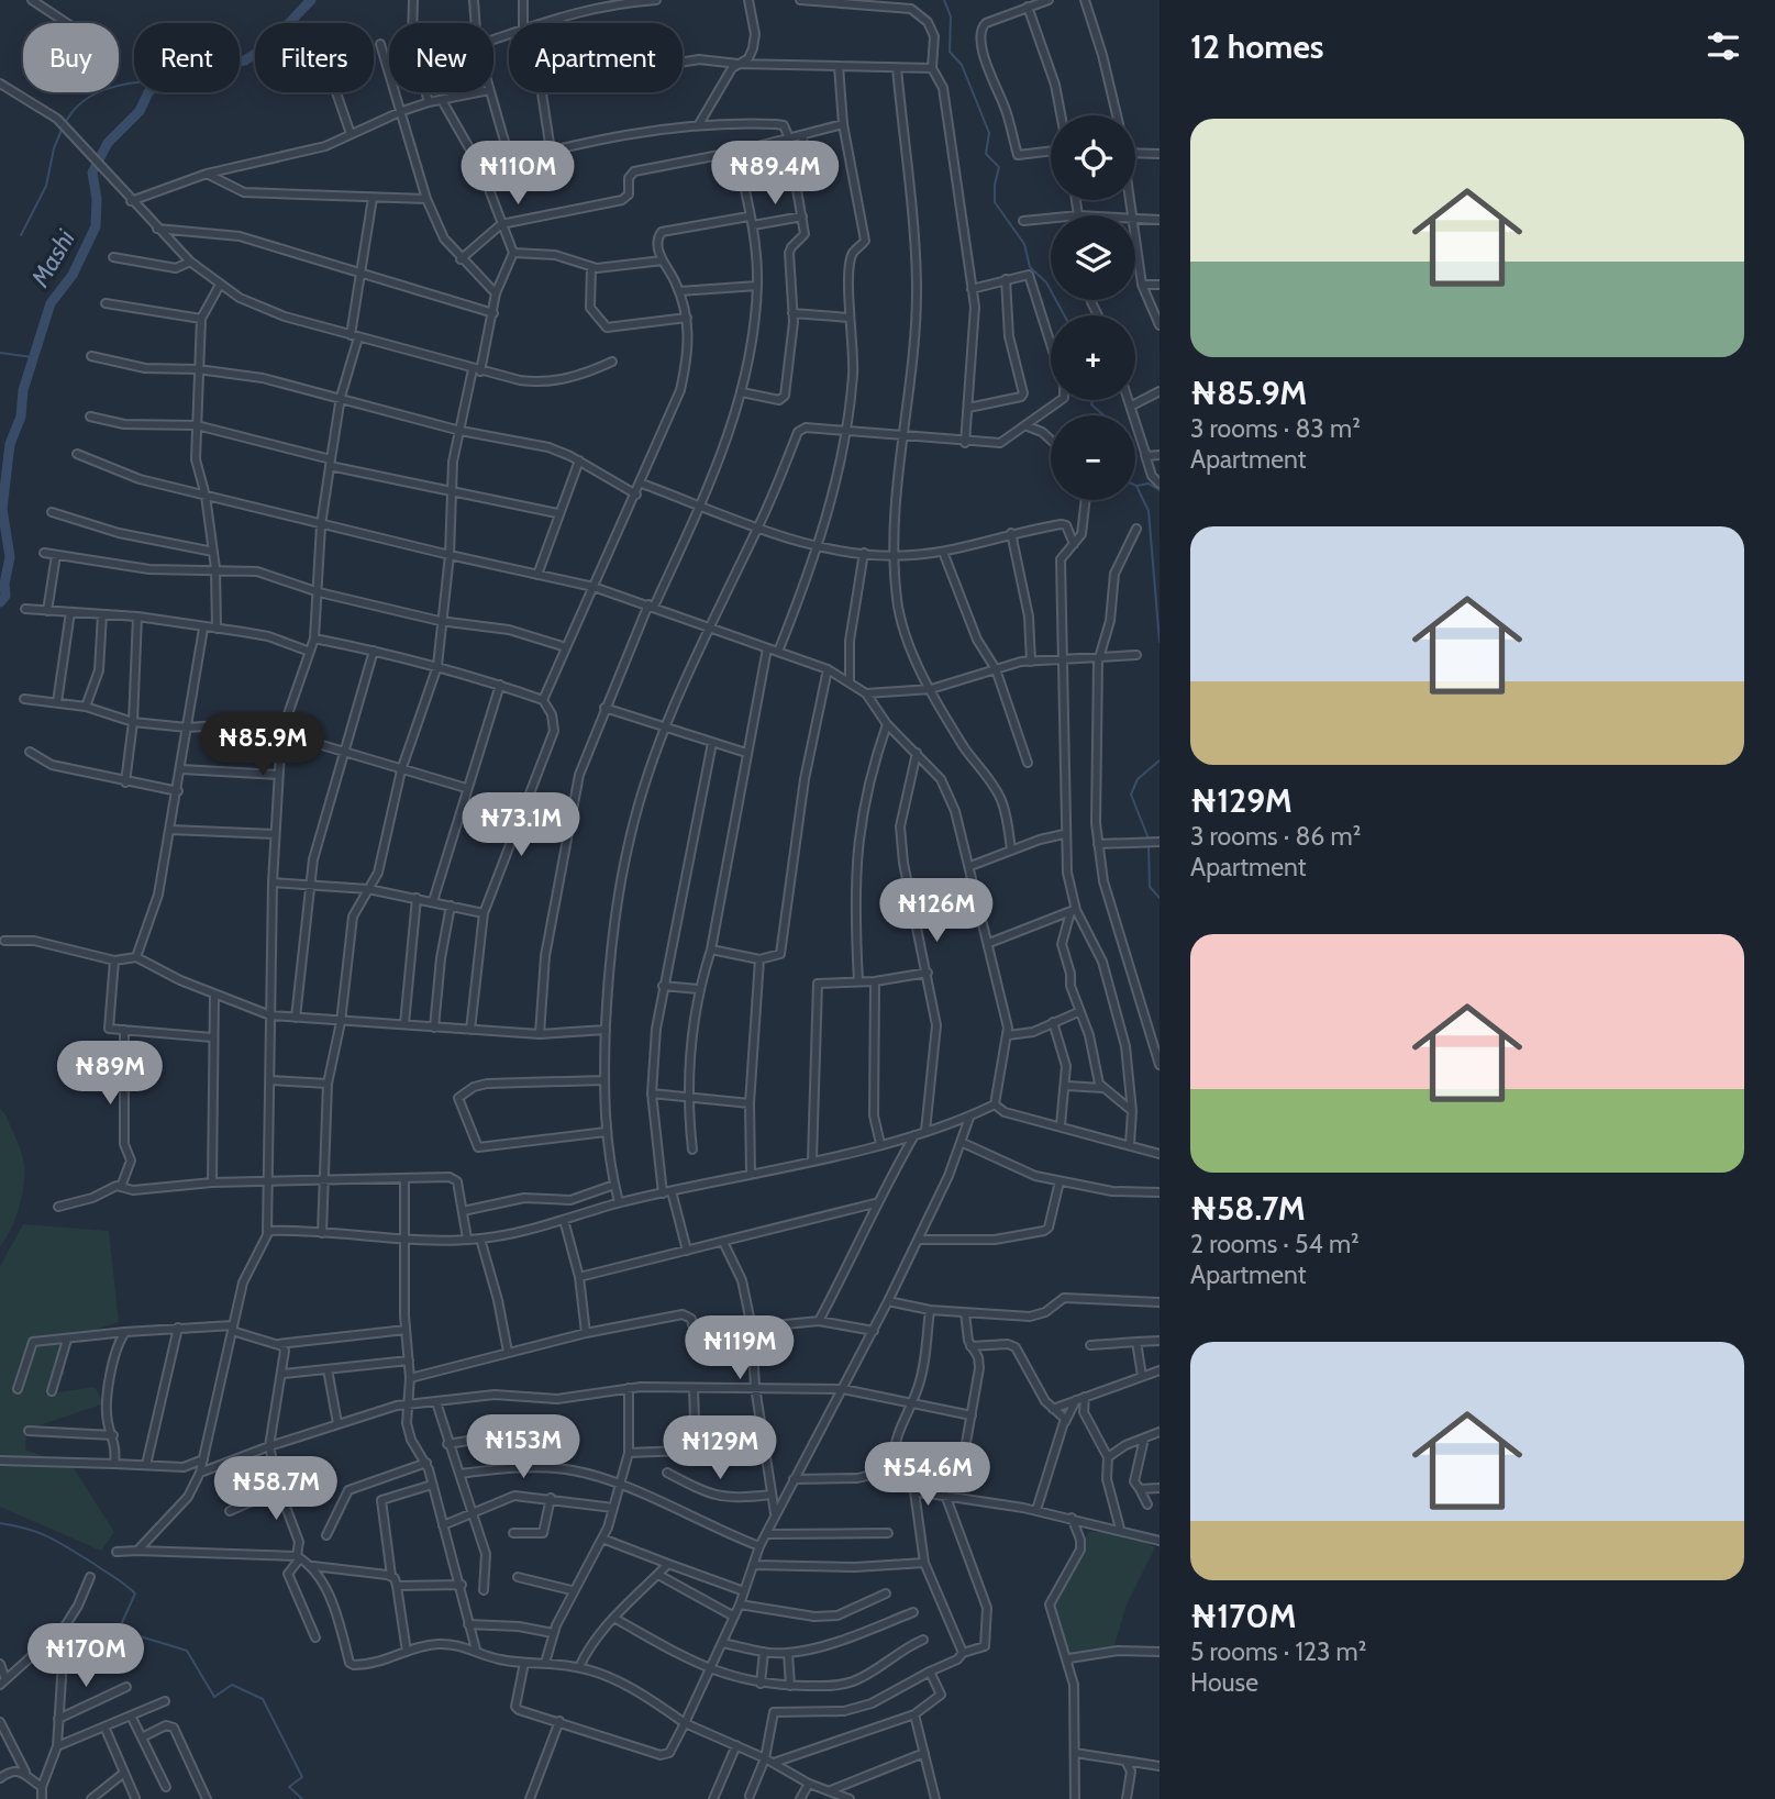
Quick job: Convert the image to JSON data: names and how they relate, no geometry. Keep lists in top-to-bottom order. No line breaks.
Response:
{"water":["Mashi"],"page":{"heading":"12 homes","chip":["Buy","Rent","Filters","New","Apartment"],"list":[{"name":"₦85.9M","note":"3 rooms · 83 m² · Apartment"},{"name":"₦129M","note":"3 rooms · 86 m² · Apartment"},{"name":"₦58.7M","note":"2 rooms · 54 m² · Apartment"},{"name":"₦170M","note":"5 rooms · 123 m² · House"}],"map_buttons":["+","−"],"price":["₦110M","₦89.4M","₦85.9M","₦73.1M","₦126M","₦89M","₦119M","₦153M","₦129M","₦54.6M","₦58.7M","₦170M"]}}
